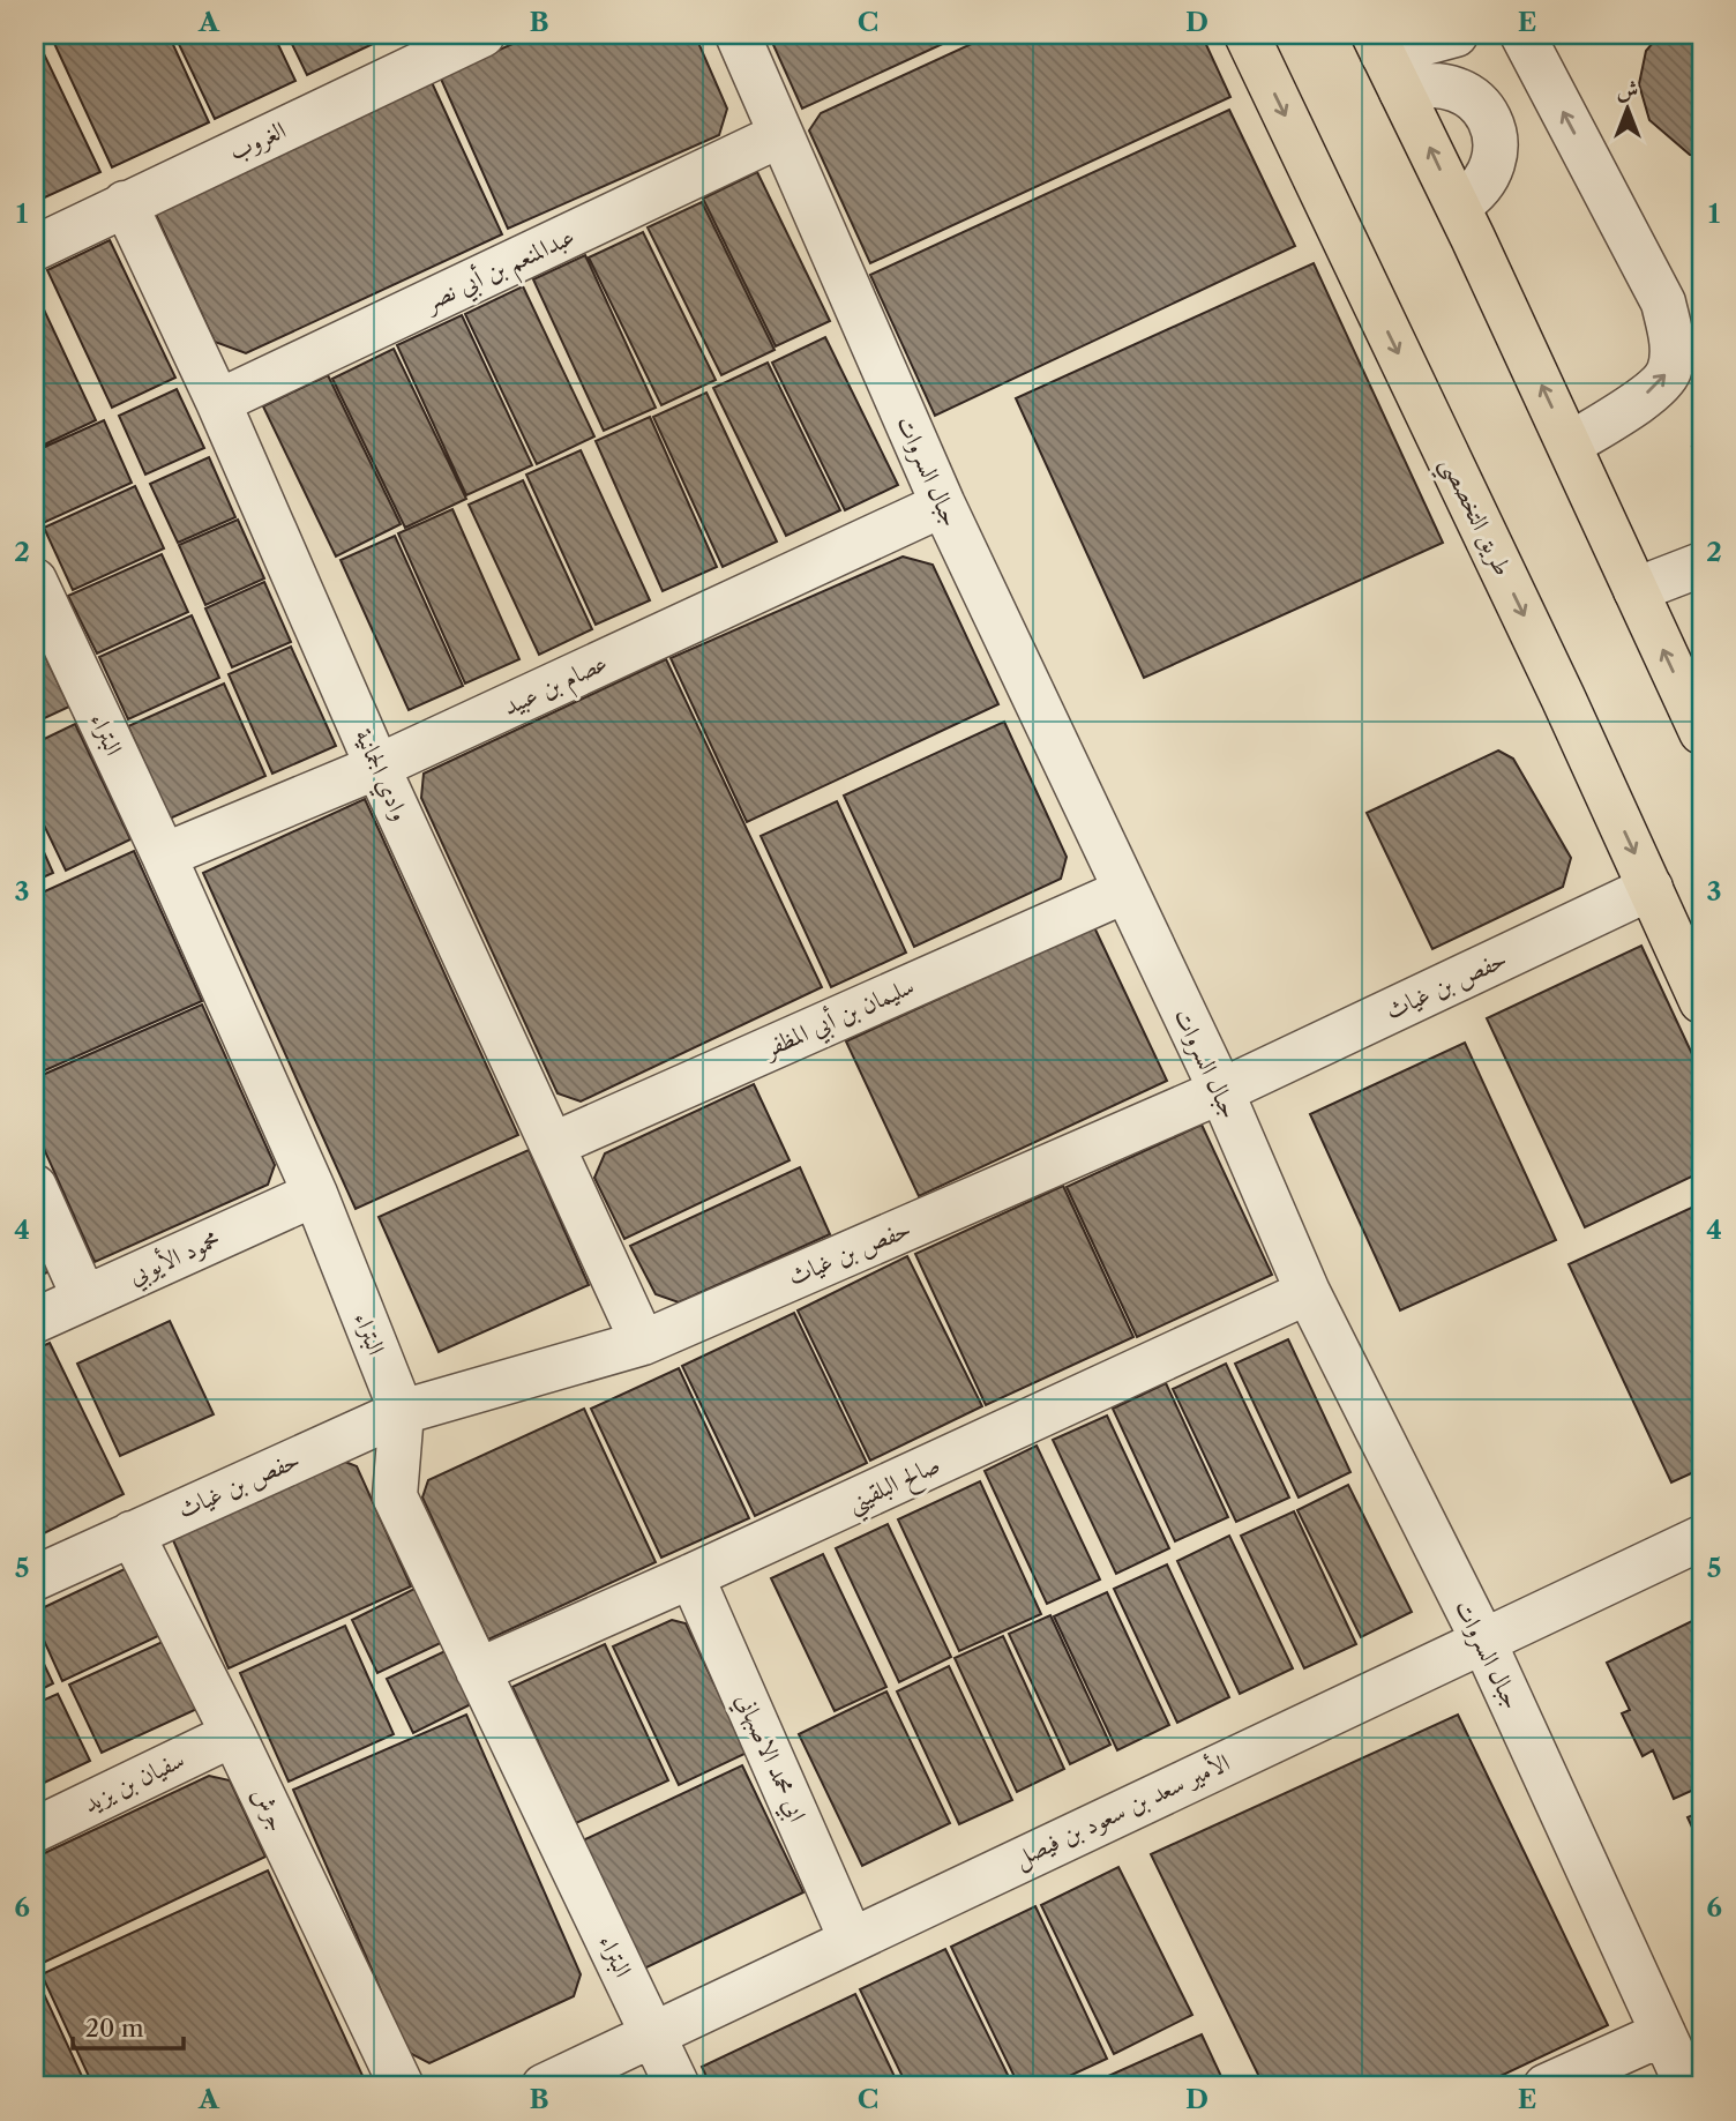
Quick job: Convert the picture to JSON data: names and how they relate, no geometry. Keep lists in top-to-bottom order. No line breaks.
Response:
{"streets":{"main road":["طريق التخصصي"],"street":["الغروب","عبدالمنعم بن أبي نصر","جبال السروات","عصام بن عبيد","البتراء","وادي الجمانية","حفص بن غياث","سليمان بن أبي المظفر","محمود الأيوبي","صالح البلقيني","ابي محمد الاصبهاني","سفيان بن يزيد","جرش","الأمير سعد بن سعود بن فيصل"]},"crossings":[["الغروب","وادي الجمانية"],["عبدالمنعم بن أبي نصر","جبال السروات"],["عبدالمنعم بن أبي نصر","وادي الجمانية"],["جبال السروات","عصام بن عبيد"],["جبال السروات","حفص بن غياث"],["جبال السروات","سليمان بن أبي المظفر"],["جبال السروات","صالح البلقيني"],["جبال السروات","الأمير سعد بن سعود بن فيصل"],["طريق التخصصي","حفص بن غياث"],["عصام بن عبيد","البتراء"],["عصام بن عبيد","وادي الجمانية"],["البتراء","حفص بن غياث"],["البتراء","محمود الأيوبي"],["البتراء","صالح البلقيني"],["البتراء","الأمير سعد بن سعود بن فيصل"],["وادي الجمانية","حفص بن غياث"],["وادي الجمانية","سليمان بن أبي المظفر"],["حفص بن غياث","جرش"],["صالح البلقيني","ابي محمد الاصبهاني"],["ابي محمد الاصبهاني","الأمير سعد بن سعود بن فيصل"],["سفيان بن يزيد","جرش"]],"scale_bar":"20 m","north":"top","grid":{"columns":["A","B","C","D","E"],"rows":["1","2","3","4","5","6"]}}
